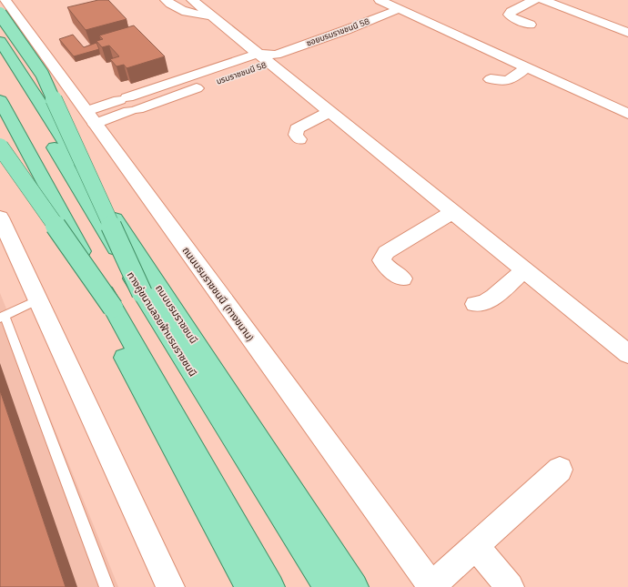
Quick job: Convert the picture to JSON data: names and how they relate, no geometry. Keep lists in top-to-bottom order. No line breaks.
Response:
{"streets":{"main road":["ถนนบรมราชชนนี","ทางคู่ขนานลอยฟ้าบรมราชชนนี"],"street":["ซอยบรมราชชนนี 58","บรมราชชนนี 58","ถนนบรมราชชนนี (ทางขนาน)"]},"crossings":[["ซอยบรมราชชนนี 58","บรมราชชนนี 58"],["บรมราชชนนี 58","ถนนบรมราชชนนี (ทางขนาน)"]]}
